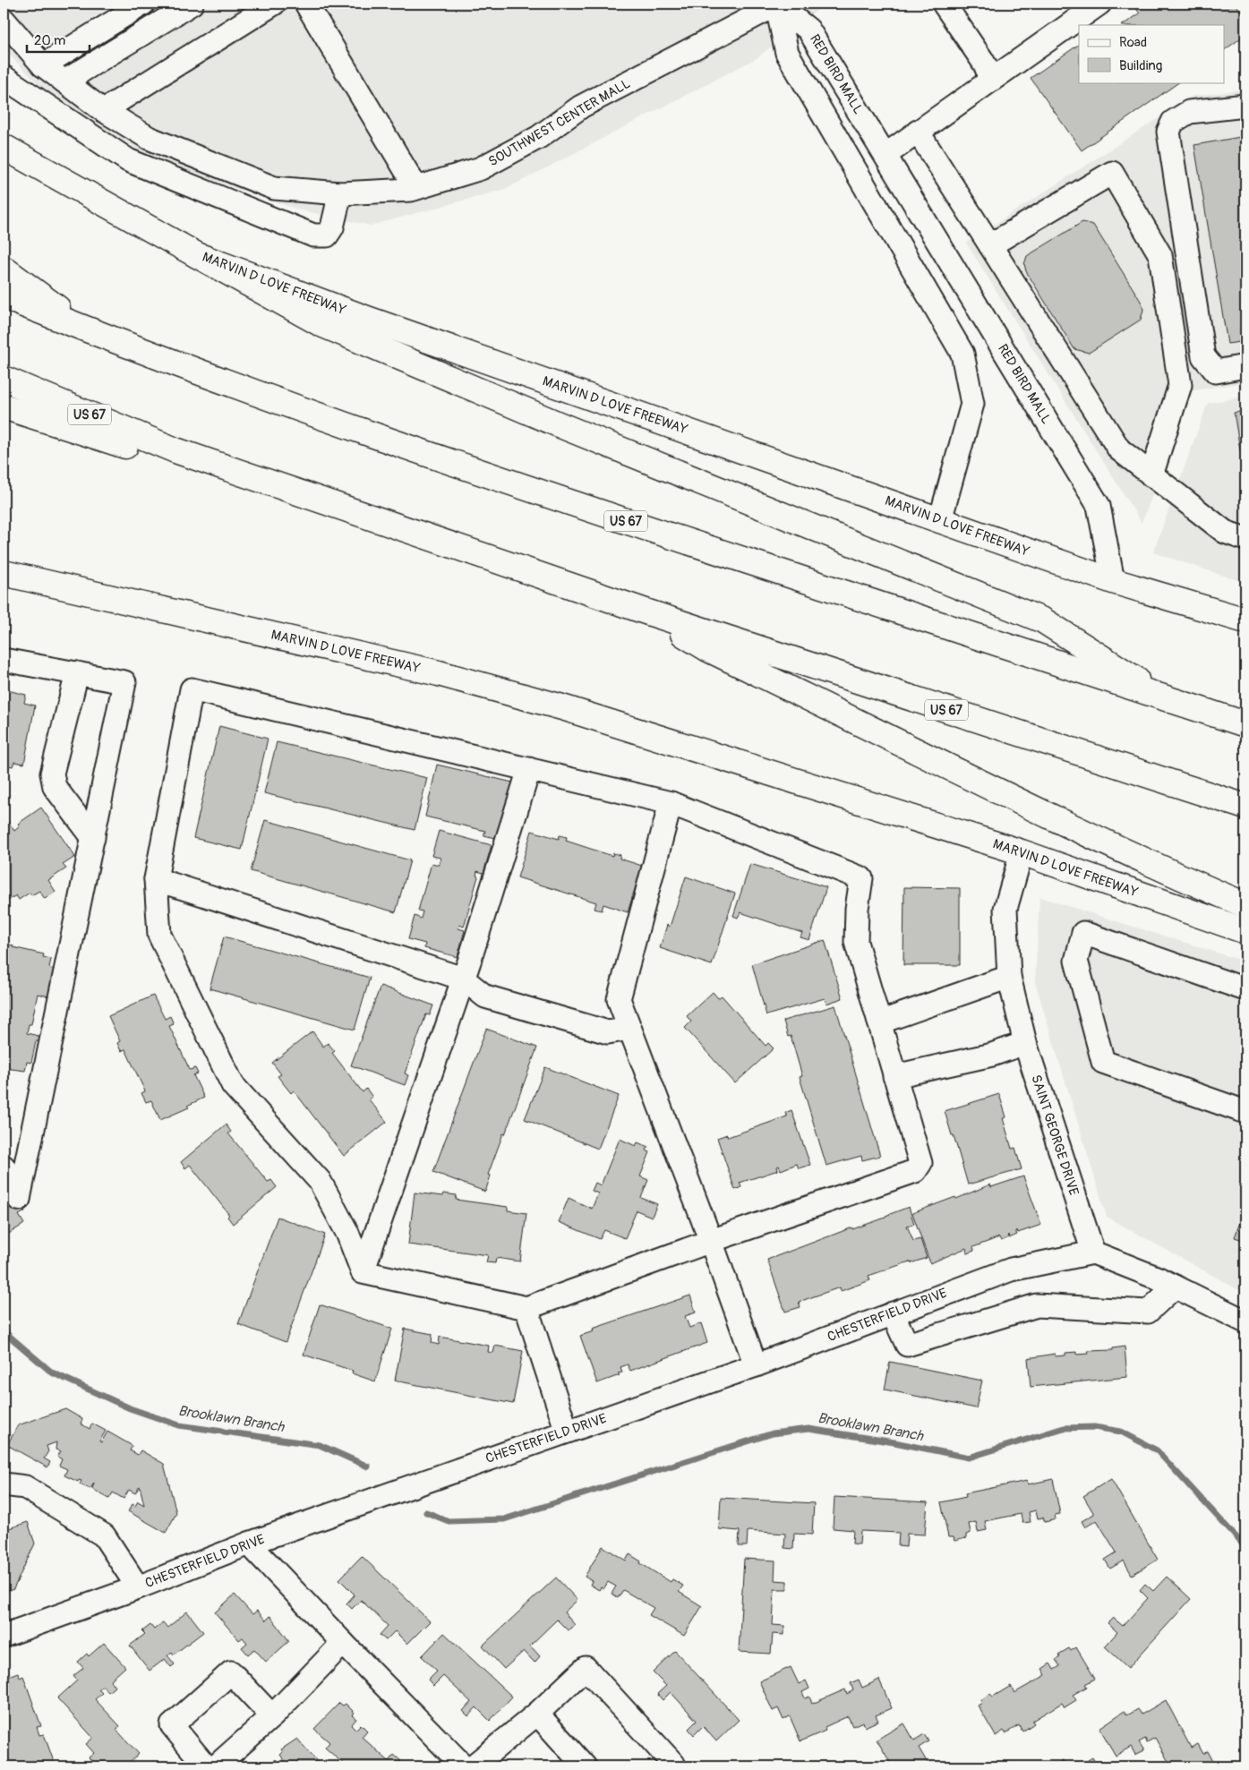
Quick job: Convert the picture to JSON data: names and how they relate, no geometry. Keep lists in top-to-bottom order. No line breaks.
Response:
{"streets":{"main road":["MARVIN D LOVE FREEWAY","US 67"],"street":["RED BIRD MALL","SOUTHWEST CENTER MALL","SAINT GEORGE DRIVE","CHESTERFIELD DRIVE"]},"crossings":[["RED BIRD MALL","SOUTHWEST CENTER MALL"],["RED BIRD MALL","MARVIN D LOVE FREEWAY"],["MARVIN D LOVE FREEWAY","SAINT GEORGE DRIVE"],["SAINT GEORGE DRIVE","CHESTERFIELD DRIVE"]],"water":["Brooklawn Branch"],"legend":["Road","Building"],"scale_bar":"20 m"}
